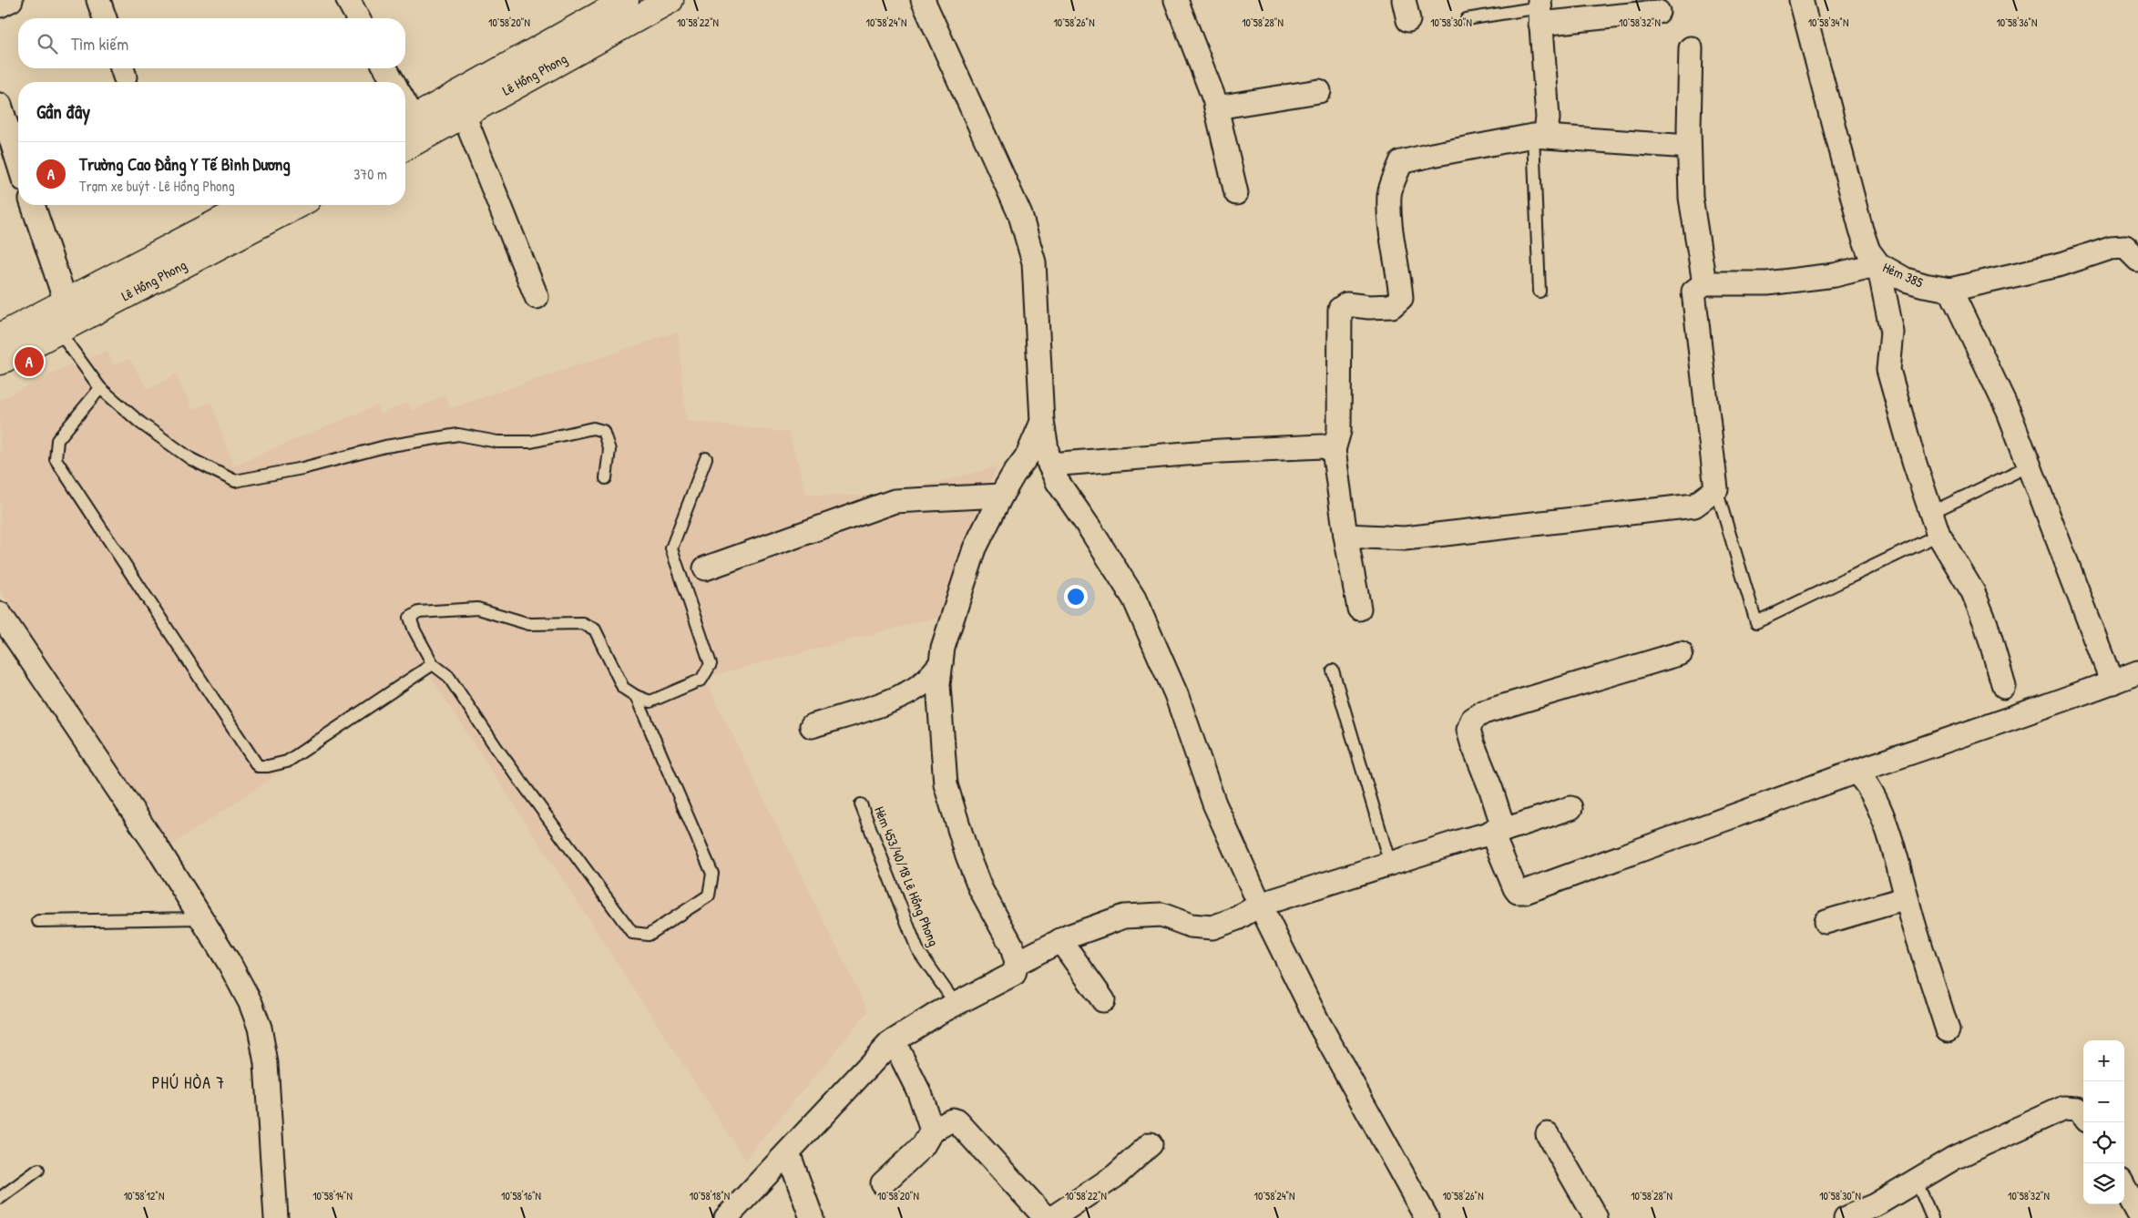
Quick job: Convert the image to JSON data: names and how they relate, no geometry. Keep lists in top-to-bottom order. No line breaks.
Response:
{"streets":{"street":["Lê Hồng Phong","Hẻm 385"],"lane":["Hẻm 453/40/18 Lê Hồng Phong"]},"districts":["PHÚ HÒA 7"],"page":{"search":"Tìm kiếm","heading":"Gần đây","list":[{"mark":"A","name":"Trường Cao Đẳng Y Tế Bình Dương","note":"Trạm xe buýt · Lê Hồng Phong","value":"370 m"}],"pins":"A","map_buttons":["+","−"]},"coordinates":["10°58'20\"N","10°58'22\"N","10°58'24\"N","10°58'26\"N","10°58'28\"N","10°58'30\"N","10°58'32\"N","10°58'34\"N","10°58'36\"N","10°58'12\"N","10°58'14\"N","10°58'16\"N","10°58'18\"N"]}
